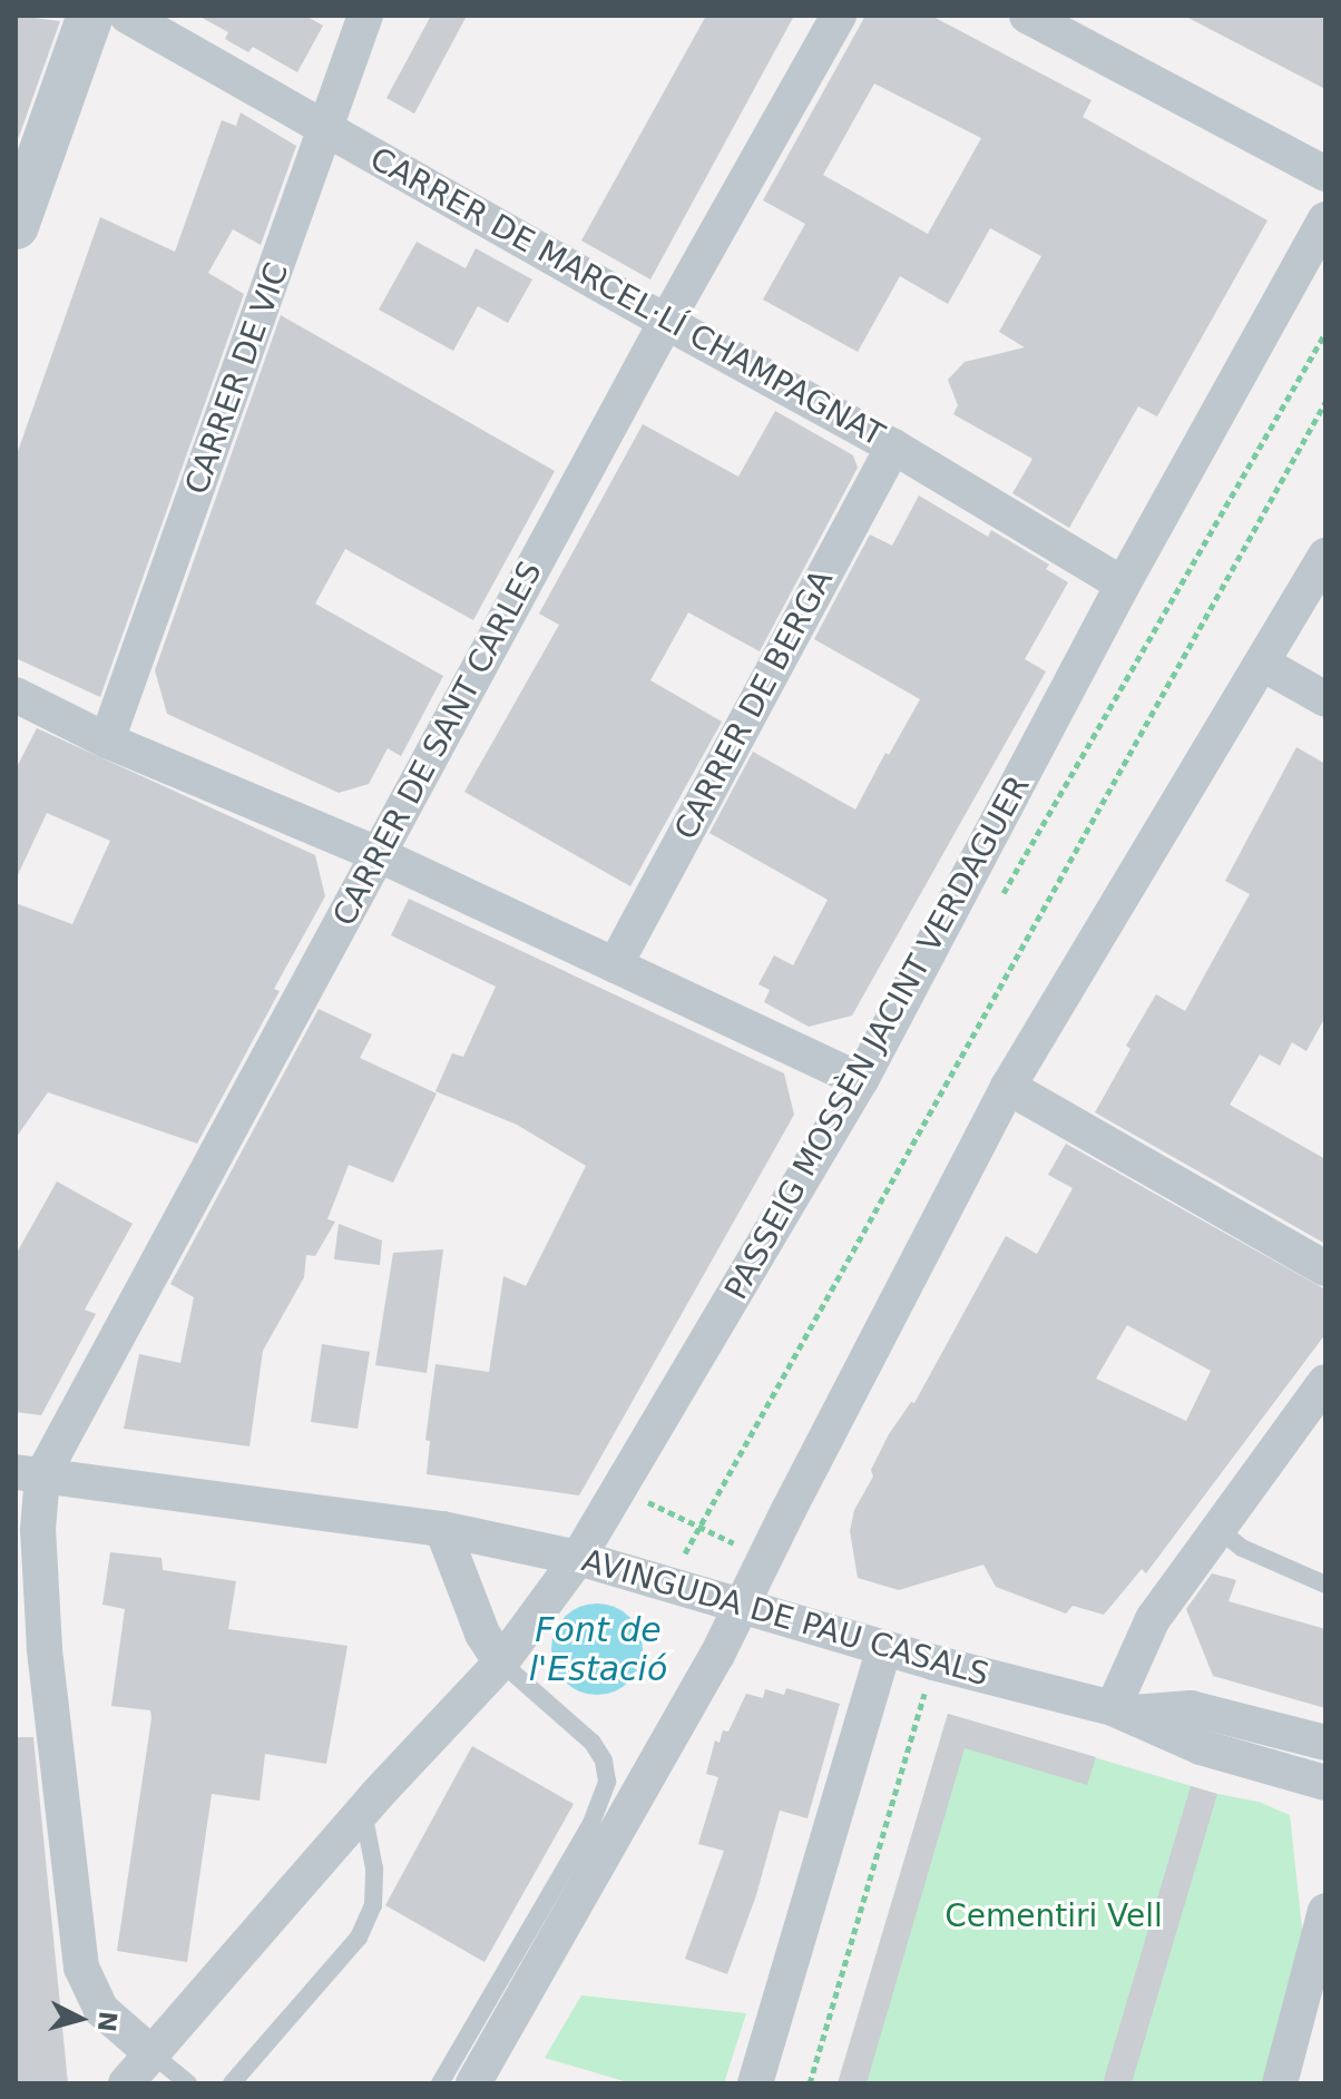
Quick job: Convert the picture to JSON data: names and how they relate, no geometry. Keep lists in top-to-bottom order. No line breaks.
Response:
{"streets":{"street":["CARRER DE MARCEL·LÍ CHAMPAGNAT","CARRER DE VIC","CARRER DE BERGA","CARRER DE SANT CARLES","PASSEIG MOSSÈN JACINT VERDAGUER","AVINGUDA DE PAU CASALS"]},"crossings":[["CARRER DE MARCEL·LÍ CHAMPAGNAT","CARRER DE VIC"],["CARRER DE MARCEL·LÍ CHAMPAGNAT","CARRER DE BERGA"],["CARRER DE MARCEL·LÍ CHAMPAGNAT","CARRER DE SANT CARLES"],["CARRER DE MARCEL·LÍ CHAMPAGNAT","PASSEIG MOSSÈN JACINT VERDAGUER"],["CARRER DE SANT CARLES","AVINGUDA DE PAU CASALS"],["PASSEIG MOSSÈN JACINT VERDAGUER","AVINGUDA DE PAU CASALS"]],"water":["Font de l'Estació"],"parks":["Cementiri Vell"],"north":"right"}
